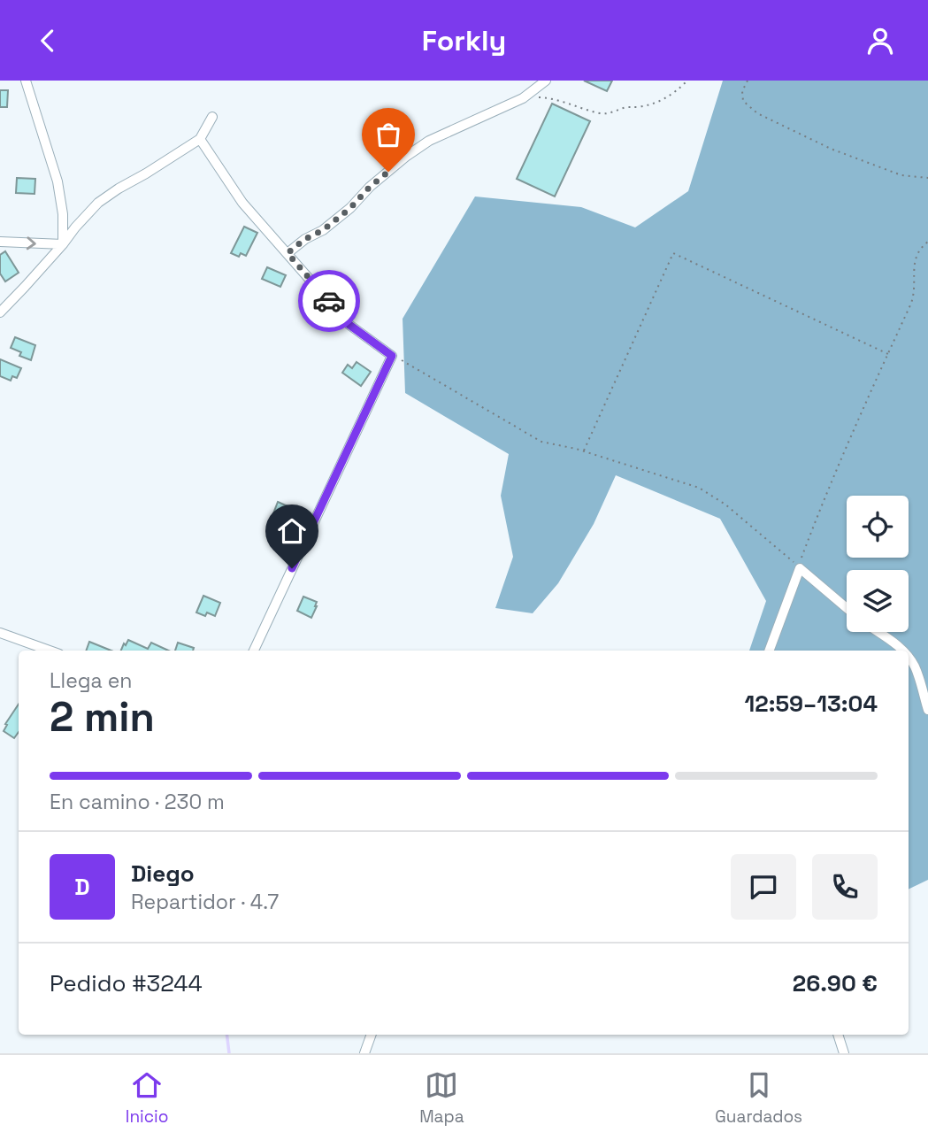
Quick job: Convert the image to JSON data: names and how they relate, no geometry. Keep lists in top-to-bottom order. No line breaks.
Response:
{"page":{"header":"Forkly","heading":["2 min","Llega en","12:59–13:04"],"panel":["Diego","Repartidor · 4.7","Pedido #3244","26.90 €"],"bar":"En camino · 230 m","round":"D","tabs":["Inicio","Mapa","Guardados"]}}
